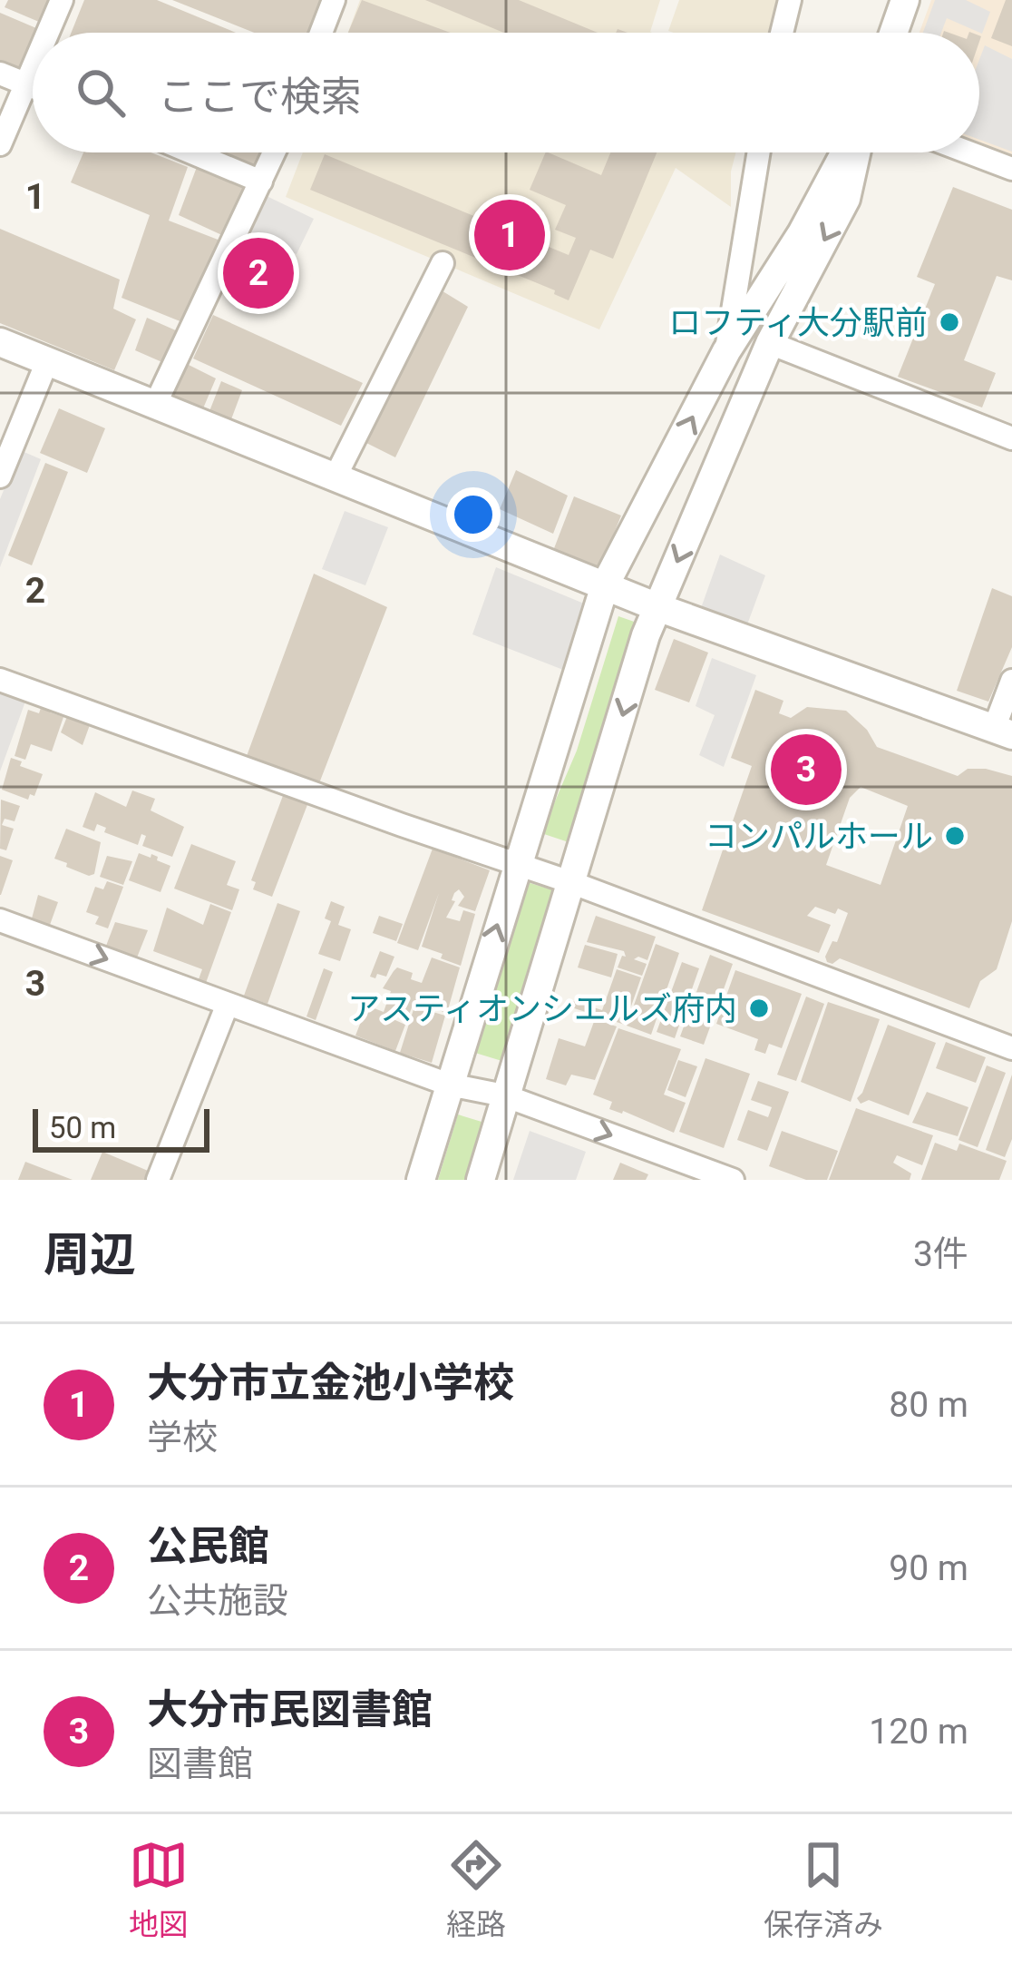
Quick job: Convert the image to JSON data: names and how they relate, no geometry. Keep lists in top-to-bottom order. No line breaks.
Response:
{"places":["ロフティ大分駅前","コンパルホール","アスティオンシエルズ府内"],"scale_bar":"50 m","page":{"search":"ここで検索","pins":["1","2","3"],"scale":"50 m","heading":["周辺","3件"],"list":[{"mark":"1","name":"大分市立金池小学校","note":"学校","value":"80 m"},{"mark":"2","name":"公民館","note":"公共施設","value":"90 m"},{"mark":"3","name":"大分市民図書館","note":"図書館","value":"120 m"}],"nav":["地図","経路","保存済み"]},"grid":{"rows":["1","2","3"]}}
